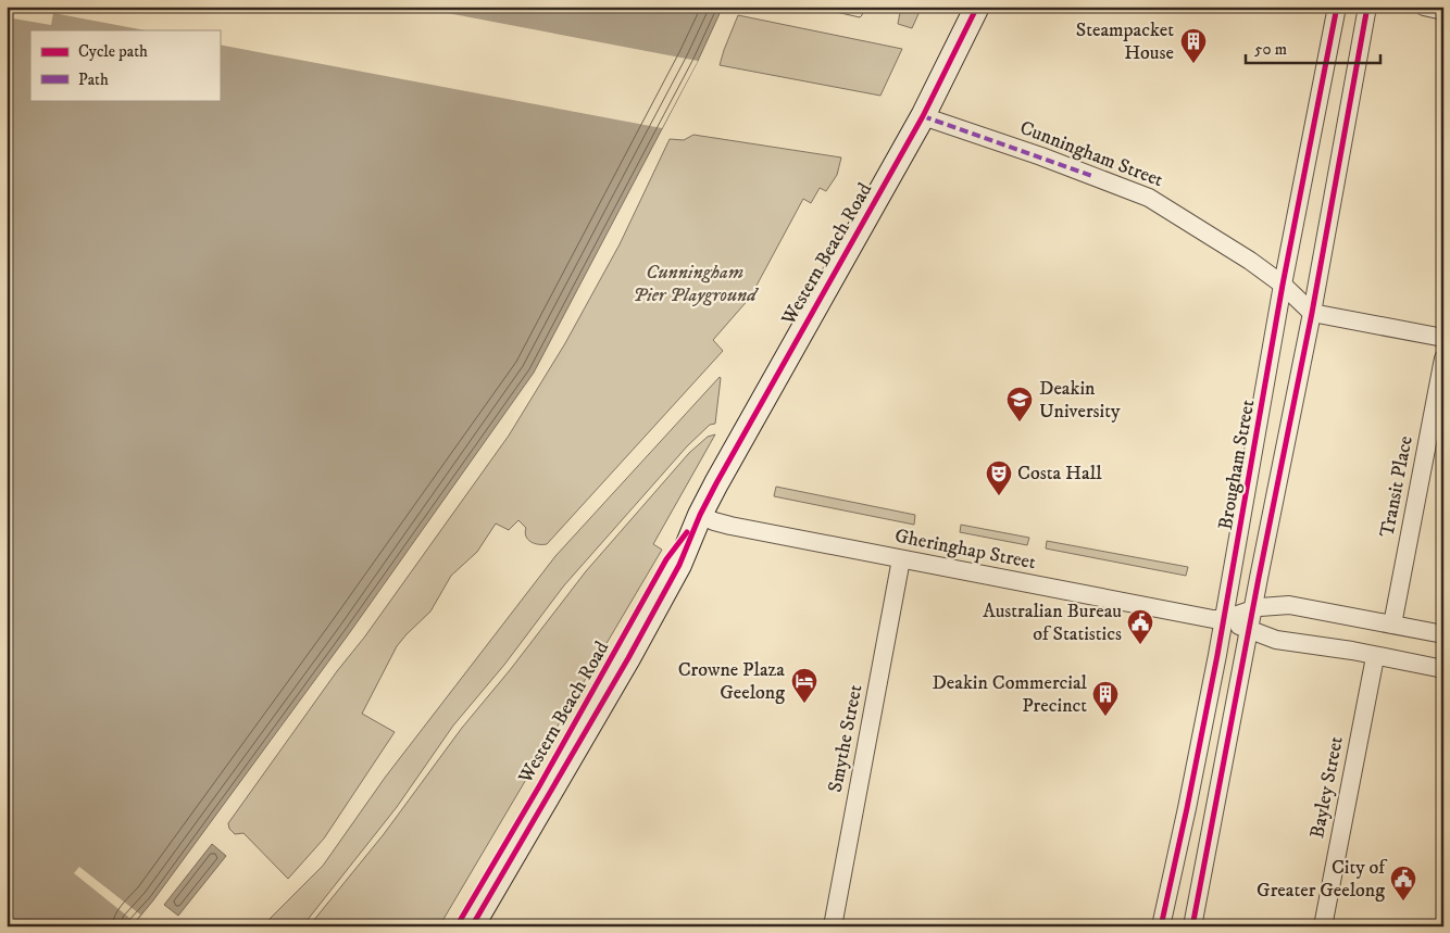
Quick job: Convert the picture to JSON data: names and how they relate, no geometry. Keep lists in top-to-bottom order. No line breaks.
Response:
{"streets":{"street":["Cunningham Street","Western Beach Road","Brougham Street","Transit Place","Gheringhap Street","Smythe Street","Bayley Street"]},"crossings":[["Cunningham Street","Western Beach Road"],["Cunningham Street","Brougham Street"],["Western Beach Road","Gheringhap Street"],["Brougham Street","Gheringhap Street"],["Transit Place","Gheringhap Street"],["Gheringhap Street","Smythe Street"],["Gheringhap Street","Bayley Street"]],"parks":["Cunningham Pier Playground"],"places":{"building":["Steampacket House","Deakin Commercial Precinct"],"school or university":["Deakin University"],"theatre":["Costa Hall"],"public building":["Australian Bureau of Statistics","City of Greater Geelong"],"hotel":["Crowne Plaza Geelong"]},"legend":["Cycle path","Path"],"scale_bar":"50 m"}
